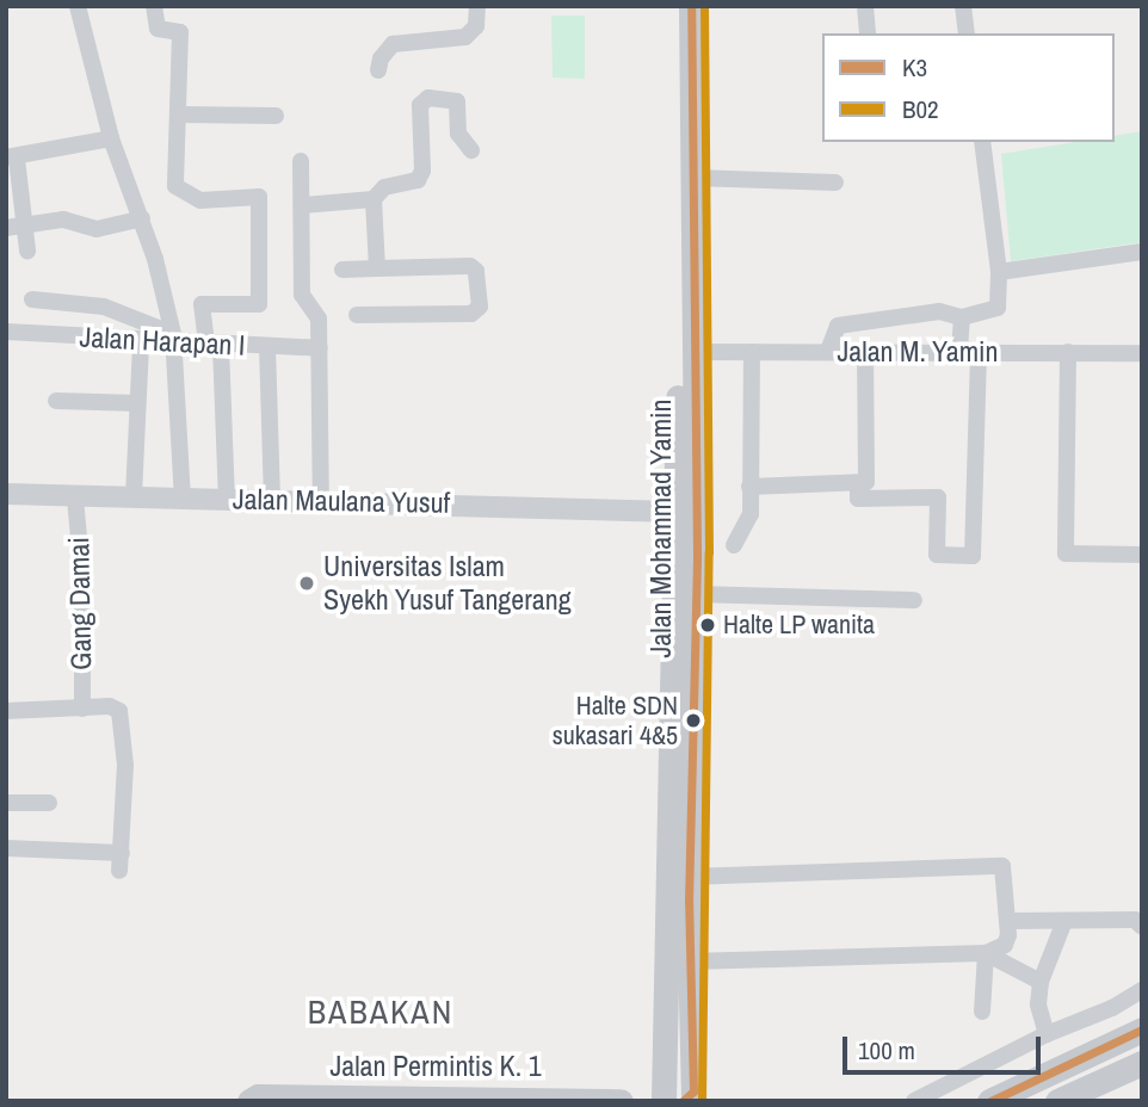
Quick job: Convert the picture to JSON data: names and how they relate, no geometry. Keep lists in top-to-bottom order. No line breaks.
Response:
{"streets":{"main road":["Jalan Mohammad Yamin","Jalan Permintis K. 1"],"street":["Jalan Harapan I","Jalan M. Yamin","Jalan Maulana Yusuf","Gang Damai"]},"crossings":[["Jalan M. Yamin","Jalan Mohammad Yamin"],["Jalan Maulana Yusuf","Jalan Mohammad Yamin"],["Jalan Maulana Yusuf","Gang Damai"]],"districts":["BABAKAN"],"places":["Universitas Islam Syekh Yusuf Tangerang","Halte LP wanita","Halte SDN sukasari 4&5"],"lines":["transit line K3","transit line B02"],"legend":["K3","B02"],"scale_bar":"100 m"}
